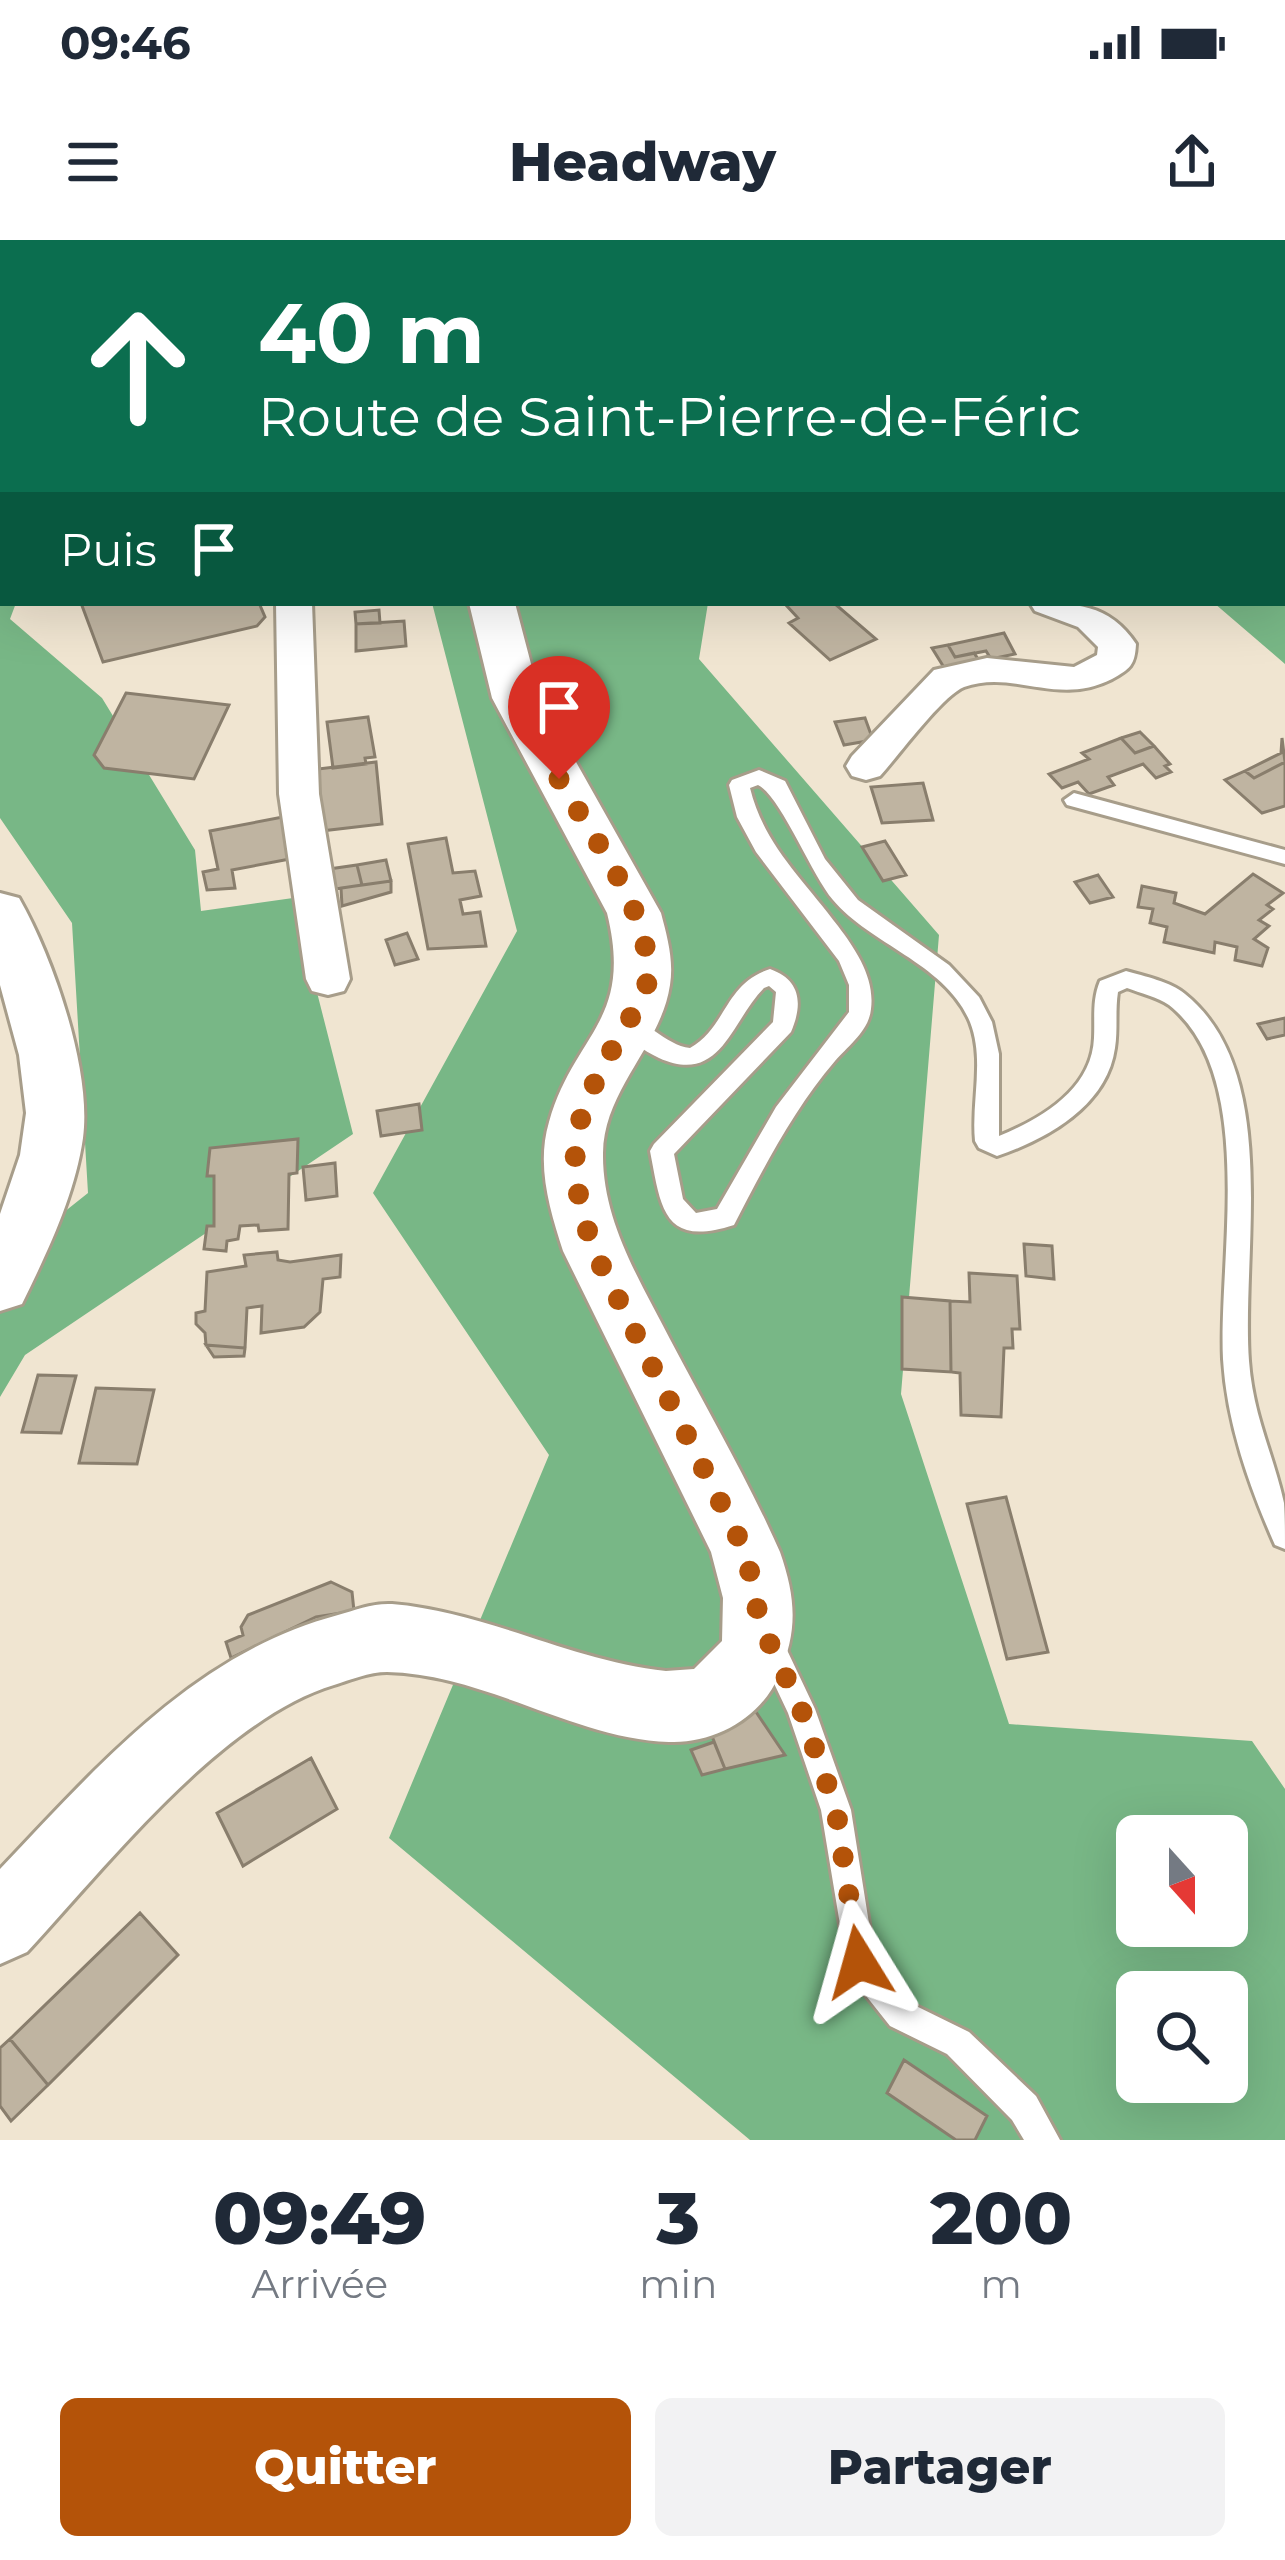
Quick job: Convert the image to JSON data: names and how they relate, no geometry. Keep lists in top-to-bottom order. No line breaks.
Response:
{"north":"bottom","page":{"status":"09:46","header":"Headway","turn":["40 m","Route de Saint-Pierre-de-Féric"],"then":"Puis","eta":["09:49","Arrivée","3","min","200","m"],"buttons":["Quitter","Partager"]}}
